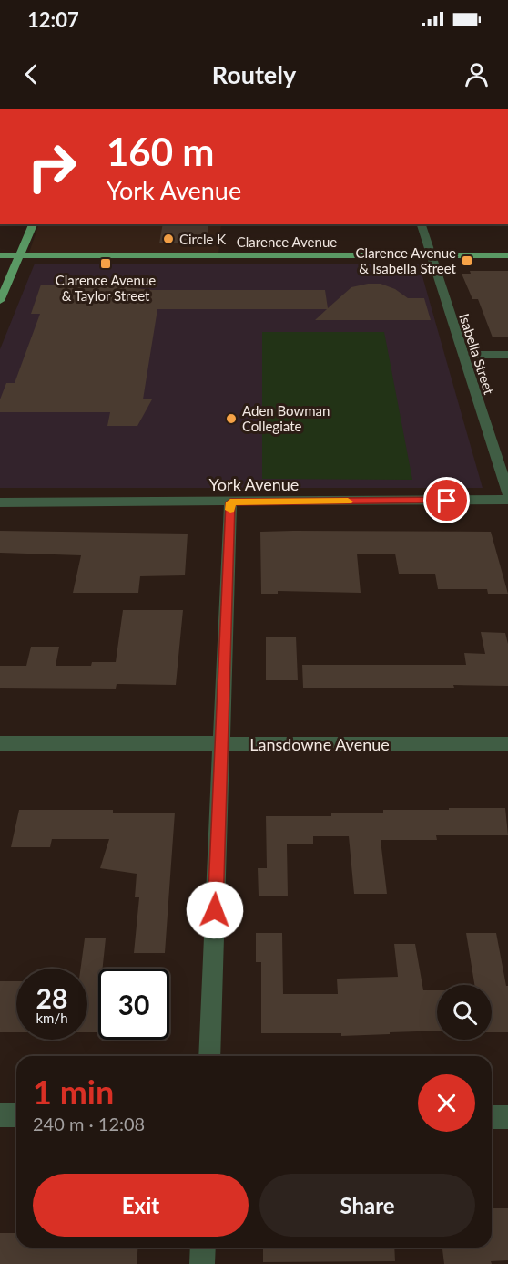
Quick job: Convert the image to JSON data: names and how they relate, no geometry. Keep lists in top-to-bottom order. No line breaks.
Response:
{"streets":{"main road":["Clarence Avenue"],"street":["Isabella Street","York Avenue","Lansdowne Avenue"]},"crossings":[["Clarence Avenue","Isabella Street"]],"places":{"other":["Circle K","Aden Bowman Collegiate"],"transit":["Clarence Avenue & Isabella Street","Clarence Avenue & Taylor Street"]},"page":{"status":"12:07","header":"Routely","turn":["160 m","York Avenue"],"speed":"28 km/h","limit":"30","heading":["1 min","240 m · 12:08"],"buttons":["Exit","Share"]}}
